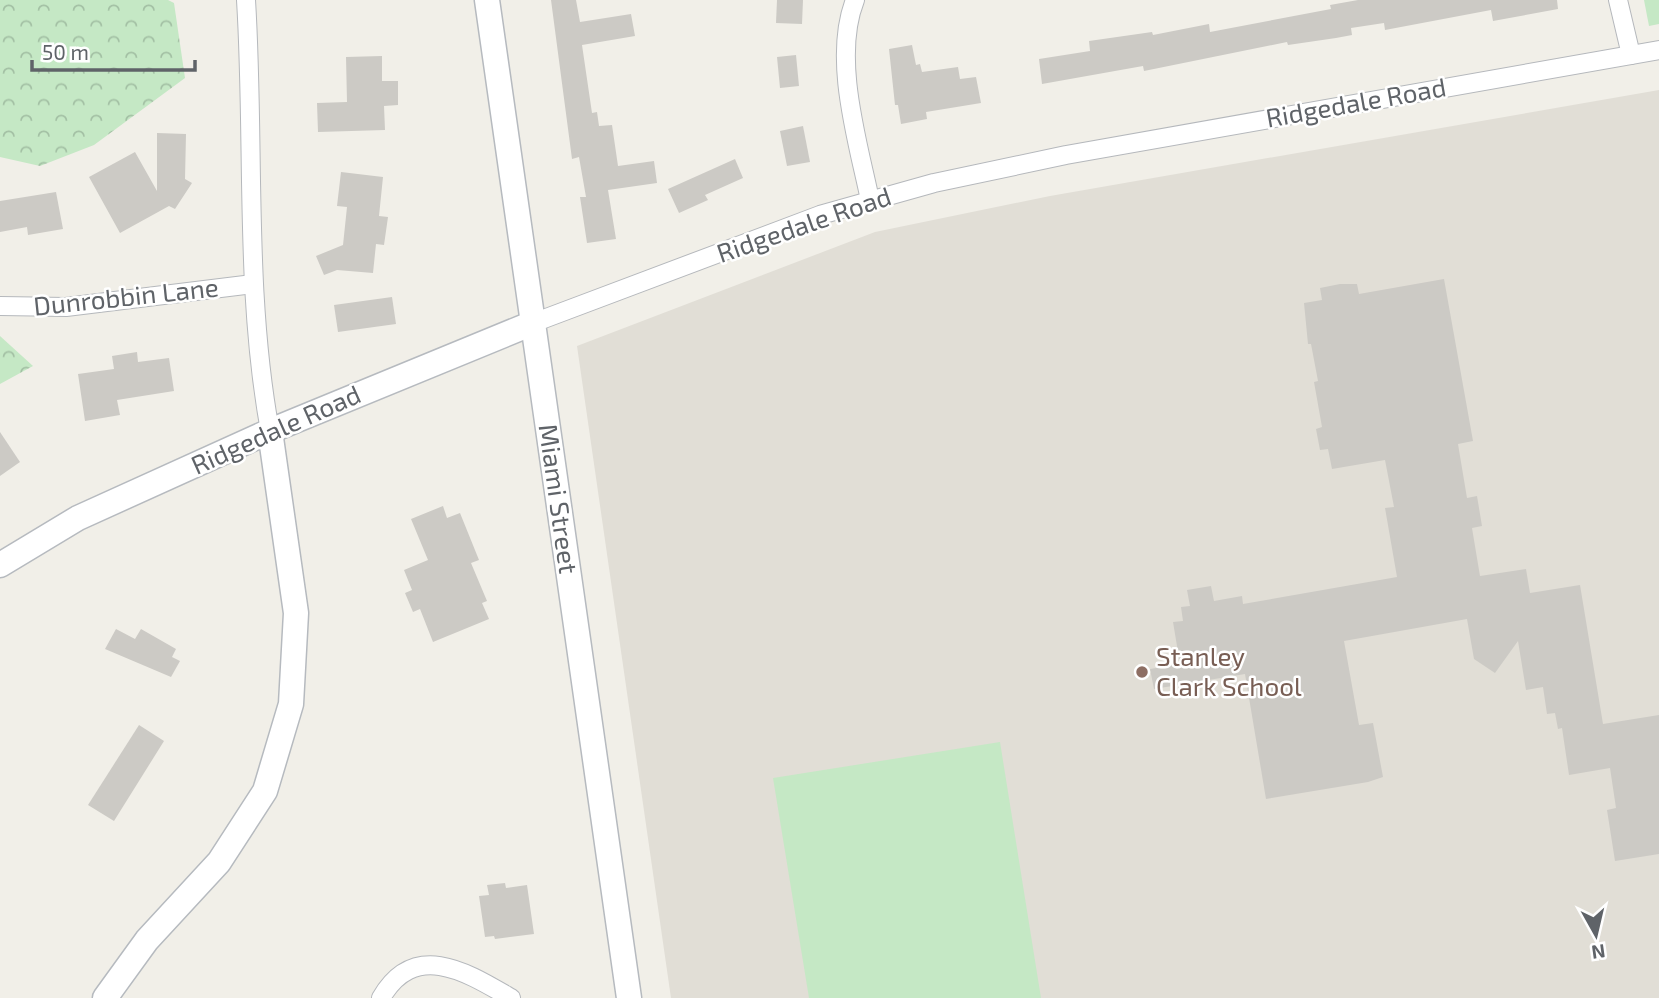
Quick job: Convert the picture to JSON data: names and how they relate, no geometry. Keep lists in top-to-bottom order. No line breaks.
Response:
{"streets":{"street":["Ridgedale Road","Dunrobbin Lane","Miami Street"]},"crossings":[["Ridgedale Road","Miami Street"]],"places":["Stanley Clark School"],"scale_bar":"50 m","north":"bottom"}
